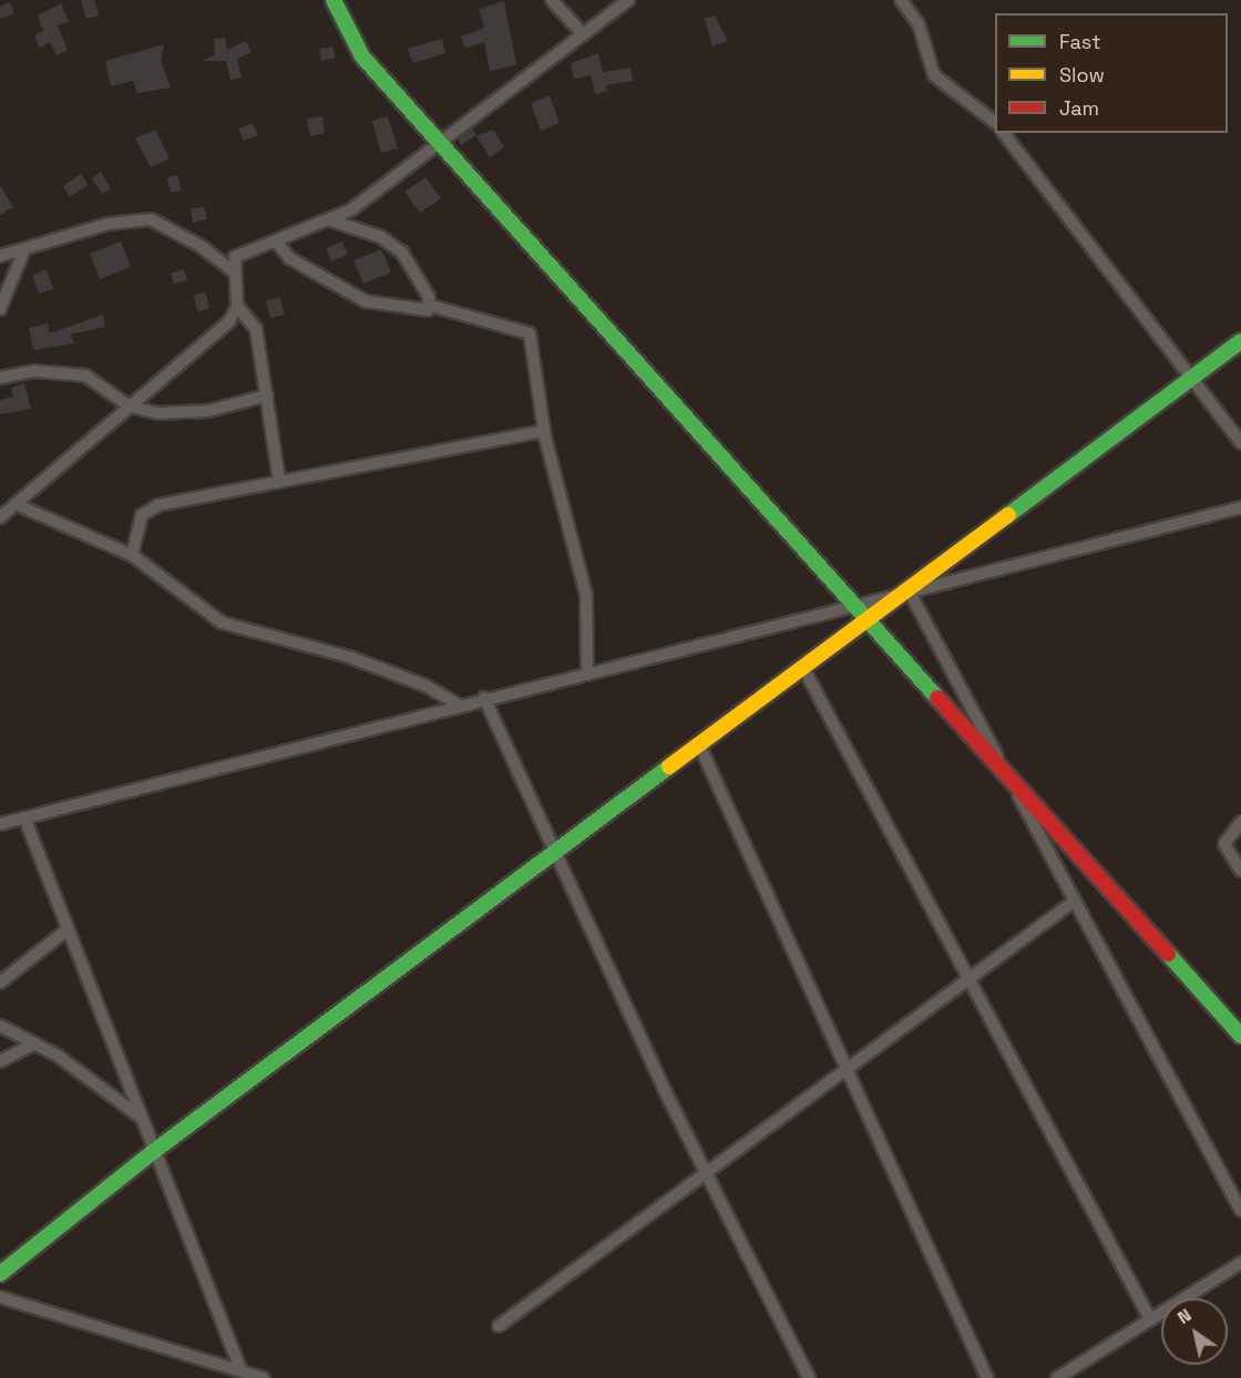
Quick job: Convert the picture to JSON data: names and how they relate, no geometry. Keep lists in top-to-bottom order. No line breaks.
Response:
{"legend":["Fast","Slow","Jam"],"north":"top left"}
